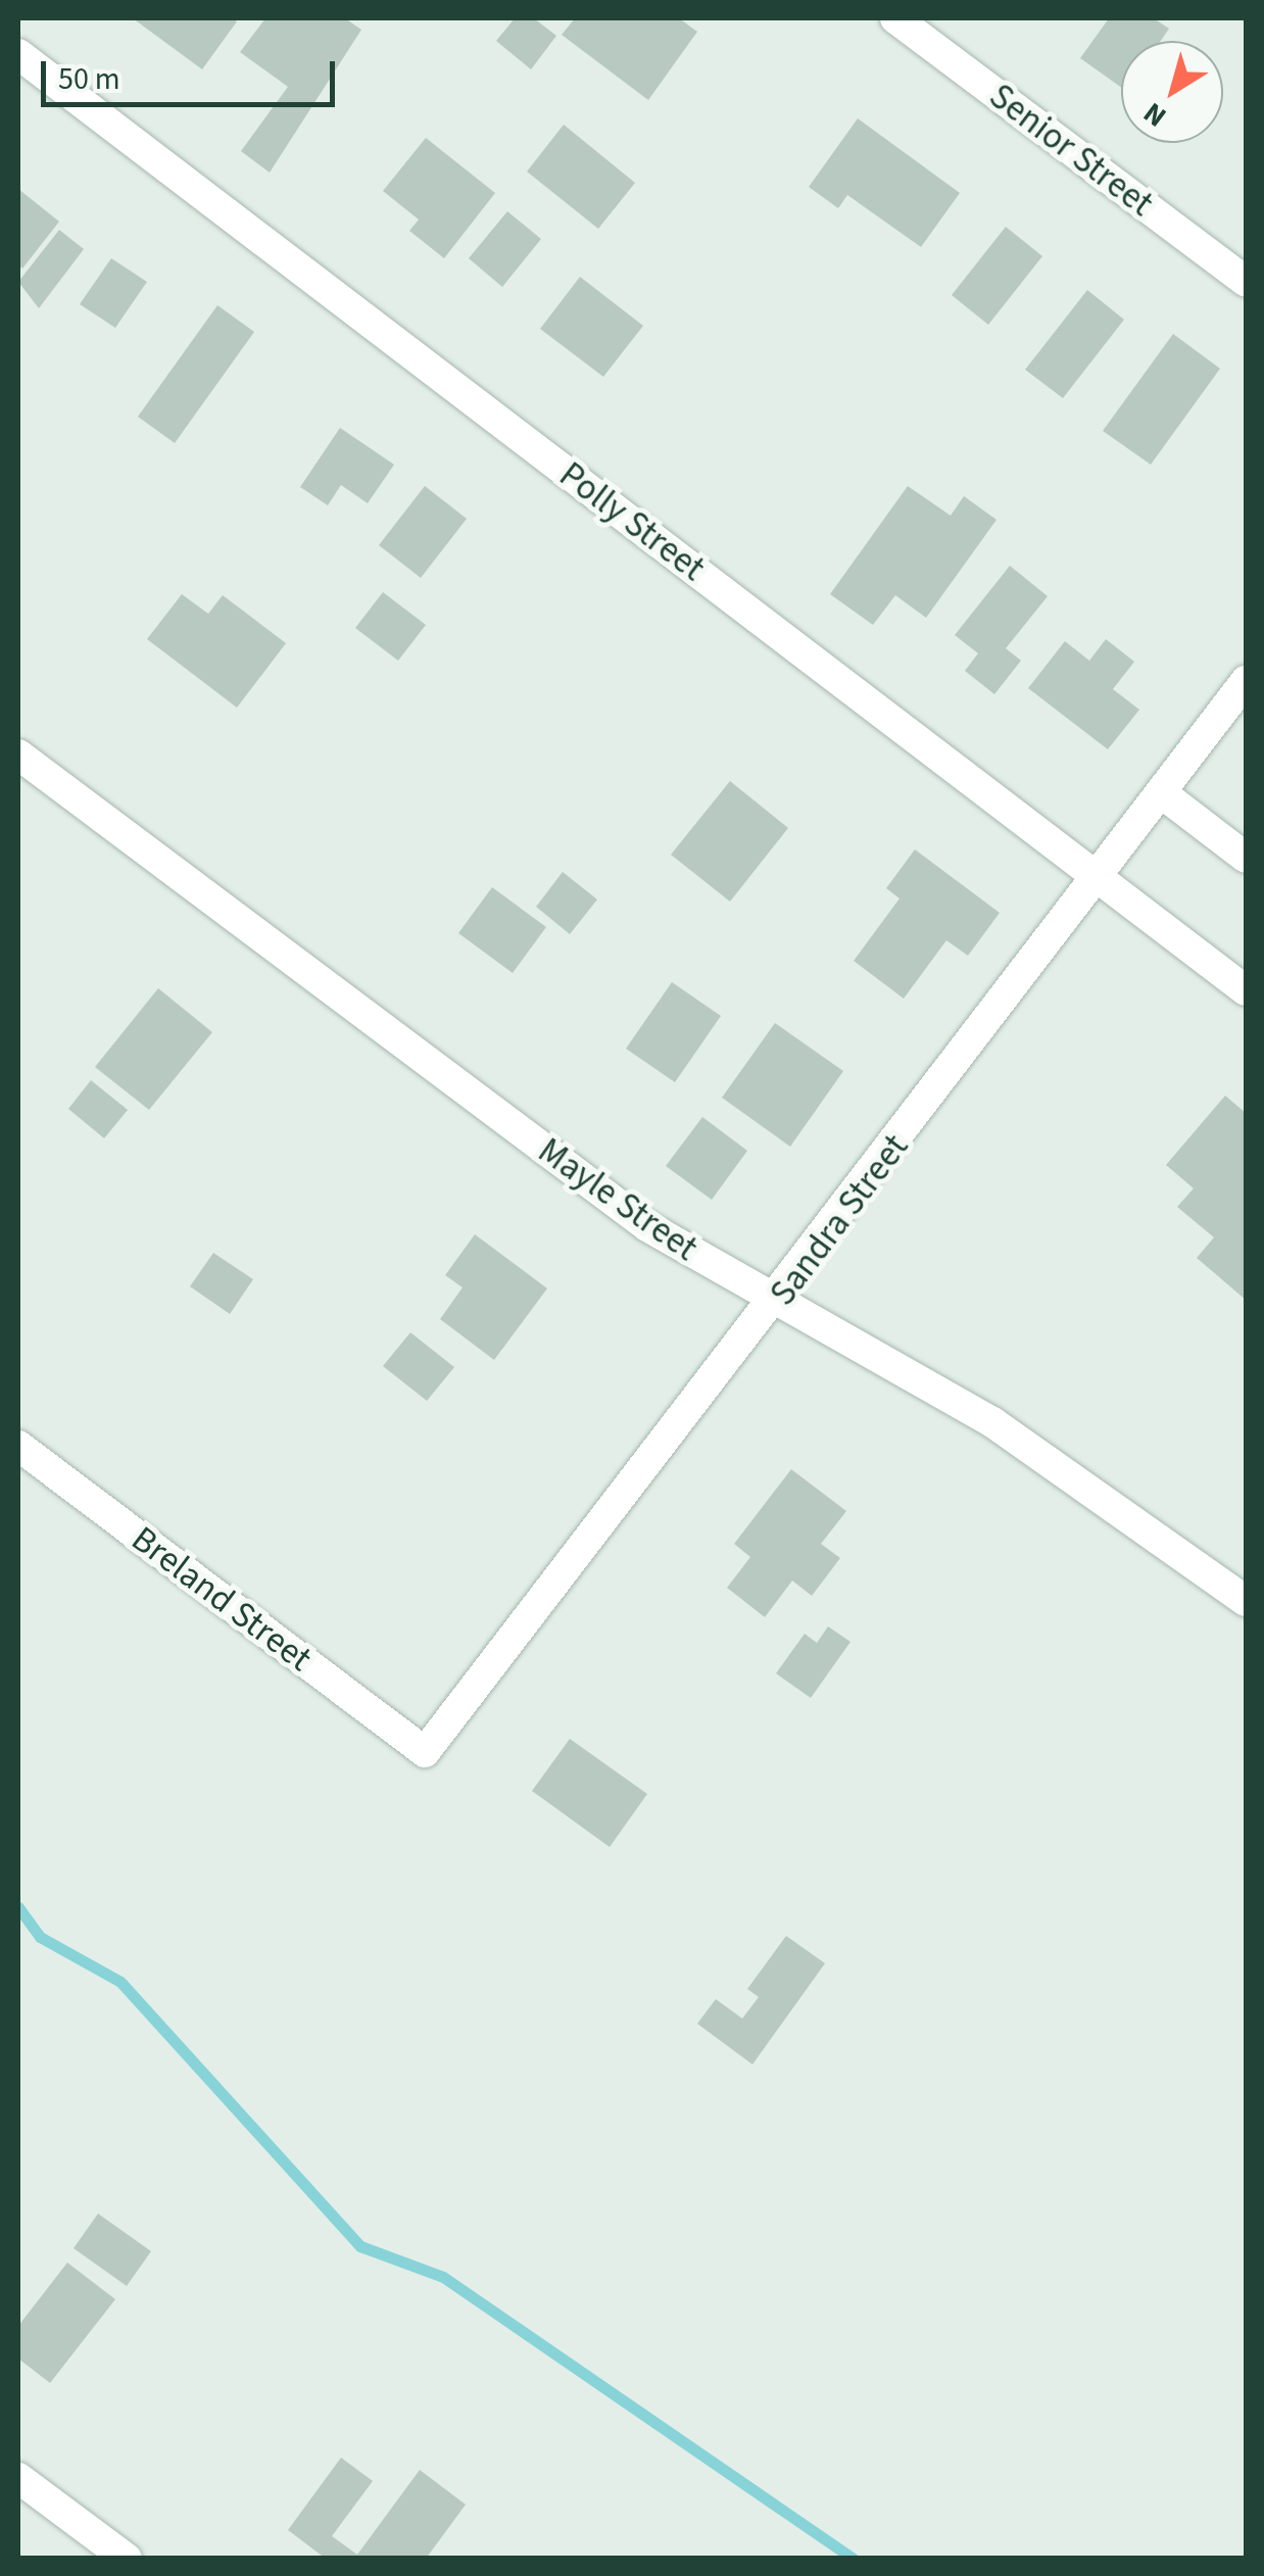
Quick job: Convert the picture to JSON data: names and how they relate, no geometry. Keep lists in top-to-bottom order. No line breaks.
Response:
{"streets":{"street":["Senior Street","Polly Street","Mayle Street","Sandra Street","Breland Street"]},"crossings":[["Polly Street","Sandra Street"],["Mayle Street","Sandra Street"],["Sandra Street","Breland Street"]],"scale_bar":"50 m","north":"bottom left"}
